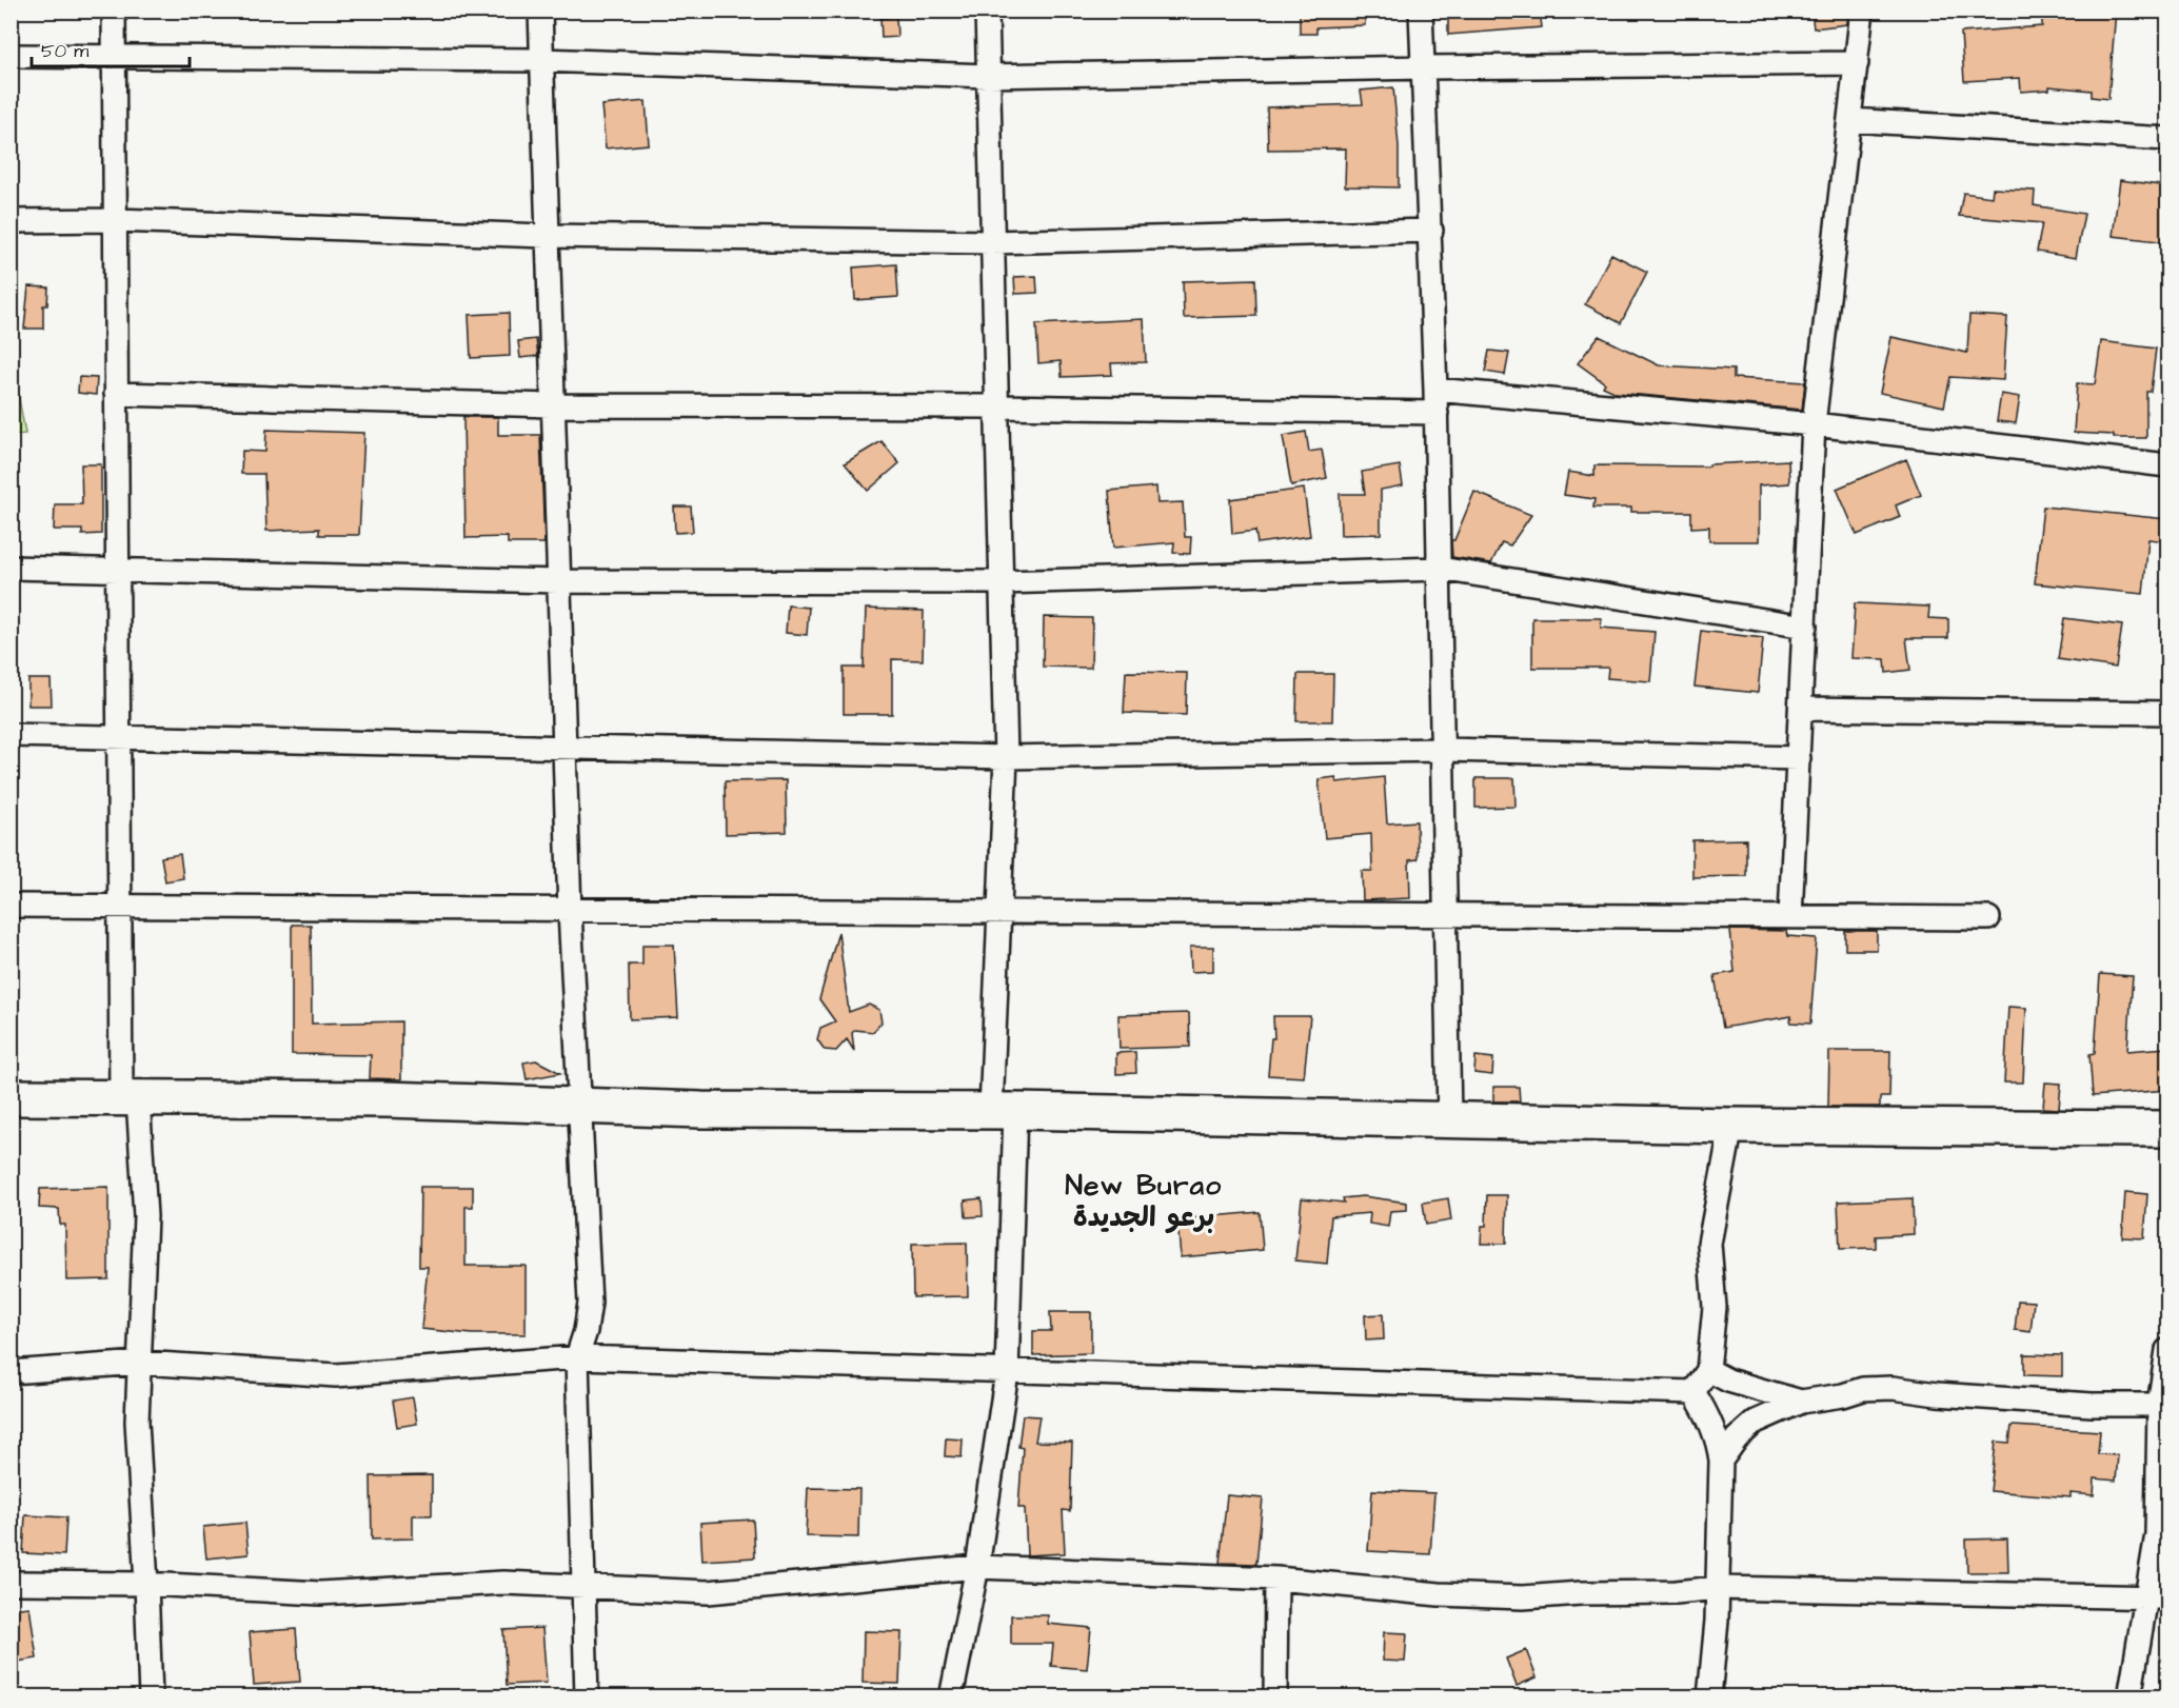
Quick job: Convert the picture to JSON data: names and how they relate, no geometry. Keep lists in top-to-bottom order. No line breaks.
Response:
{"districts":["New Burao برعو الجديدة"],"scale_bar":"50 m"}
